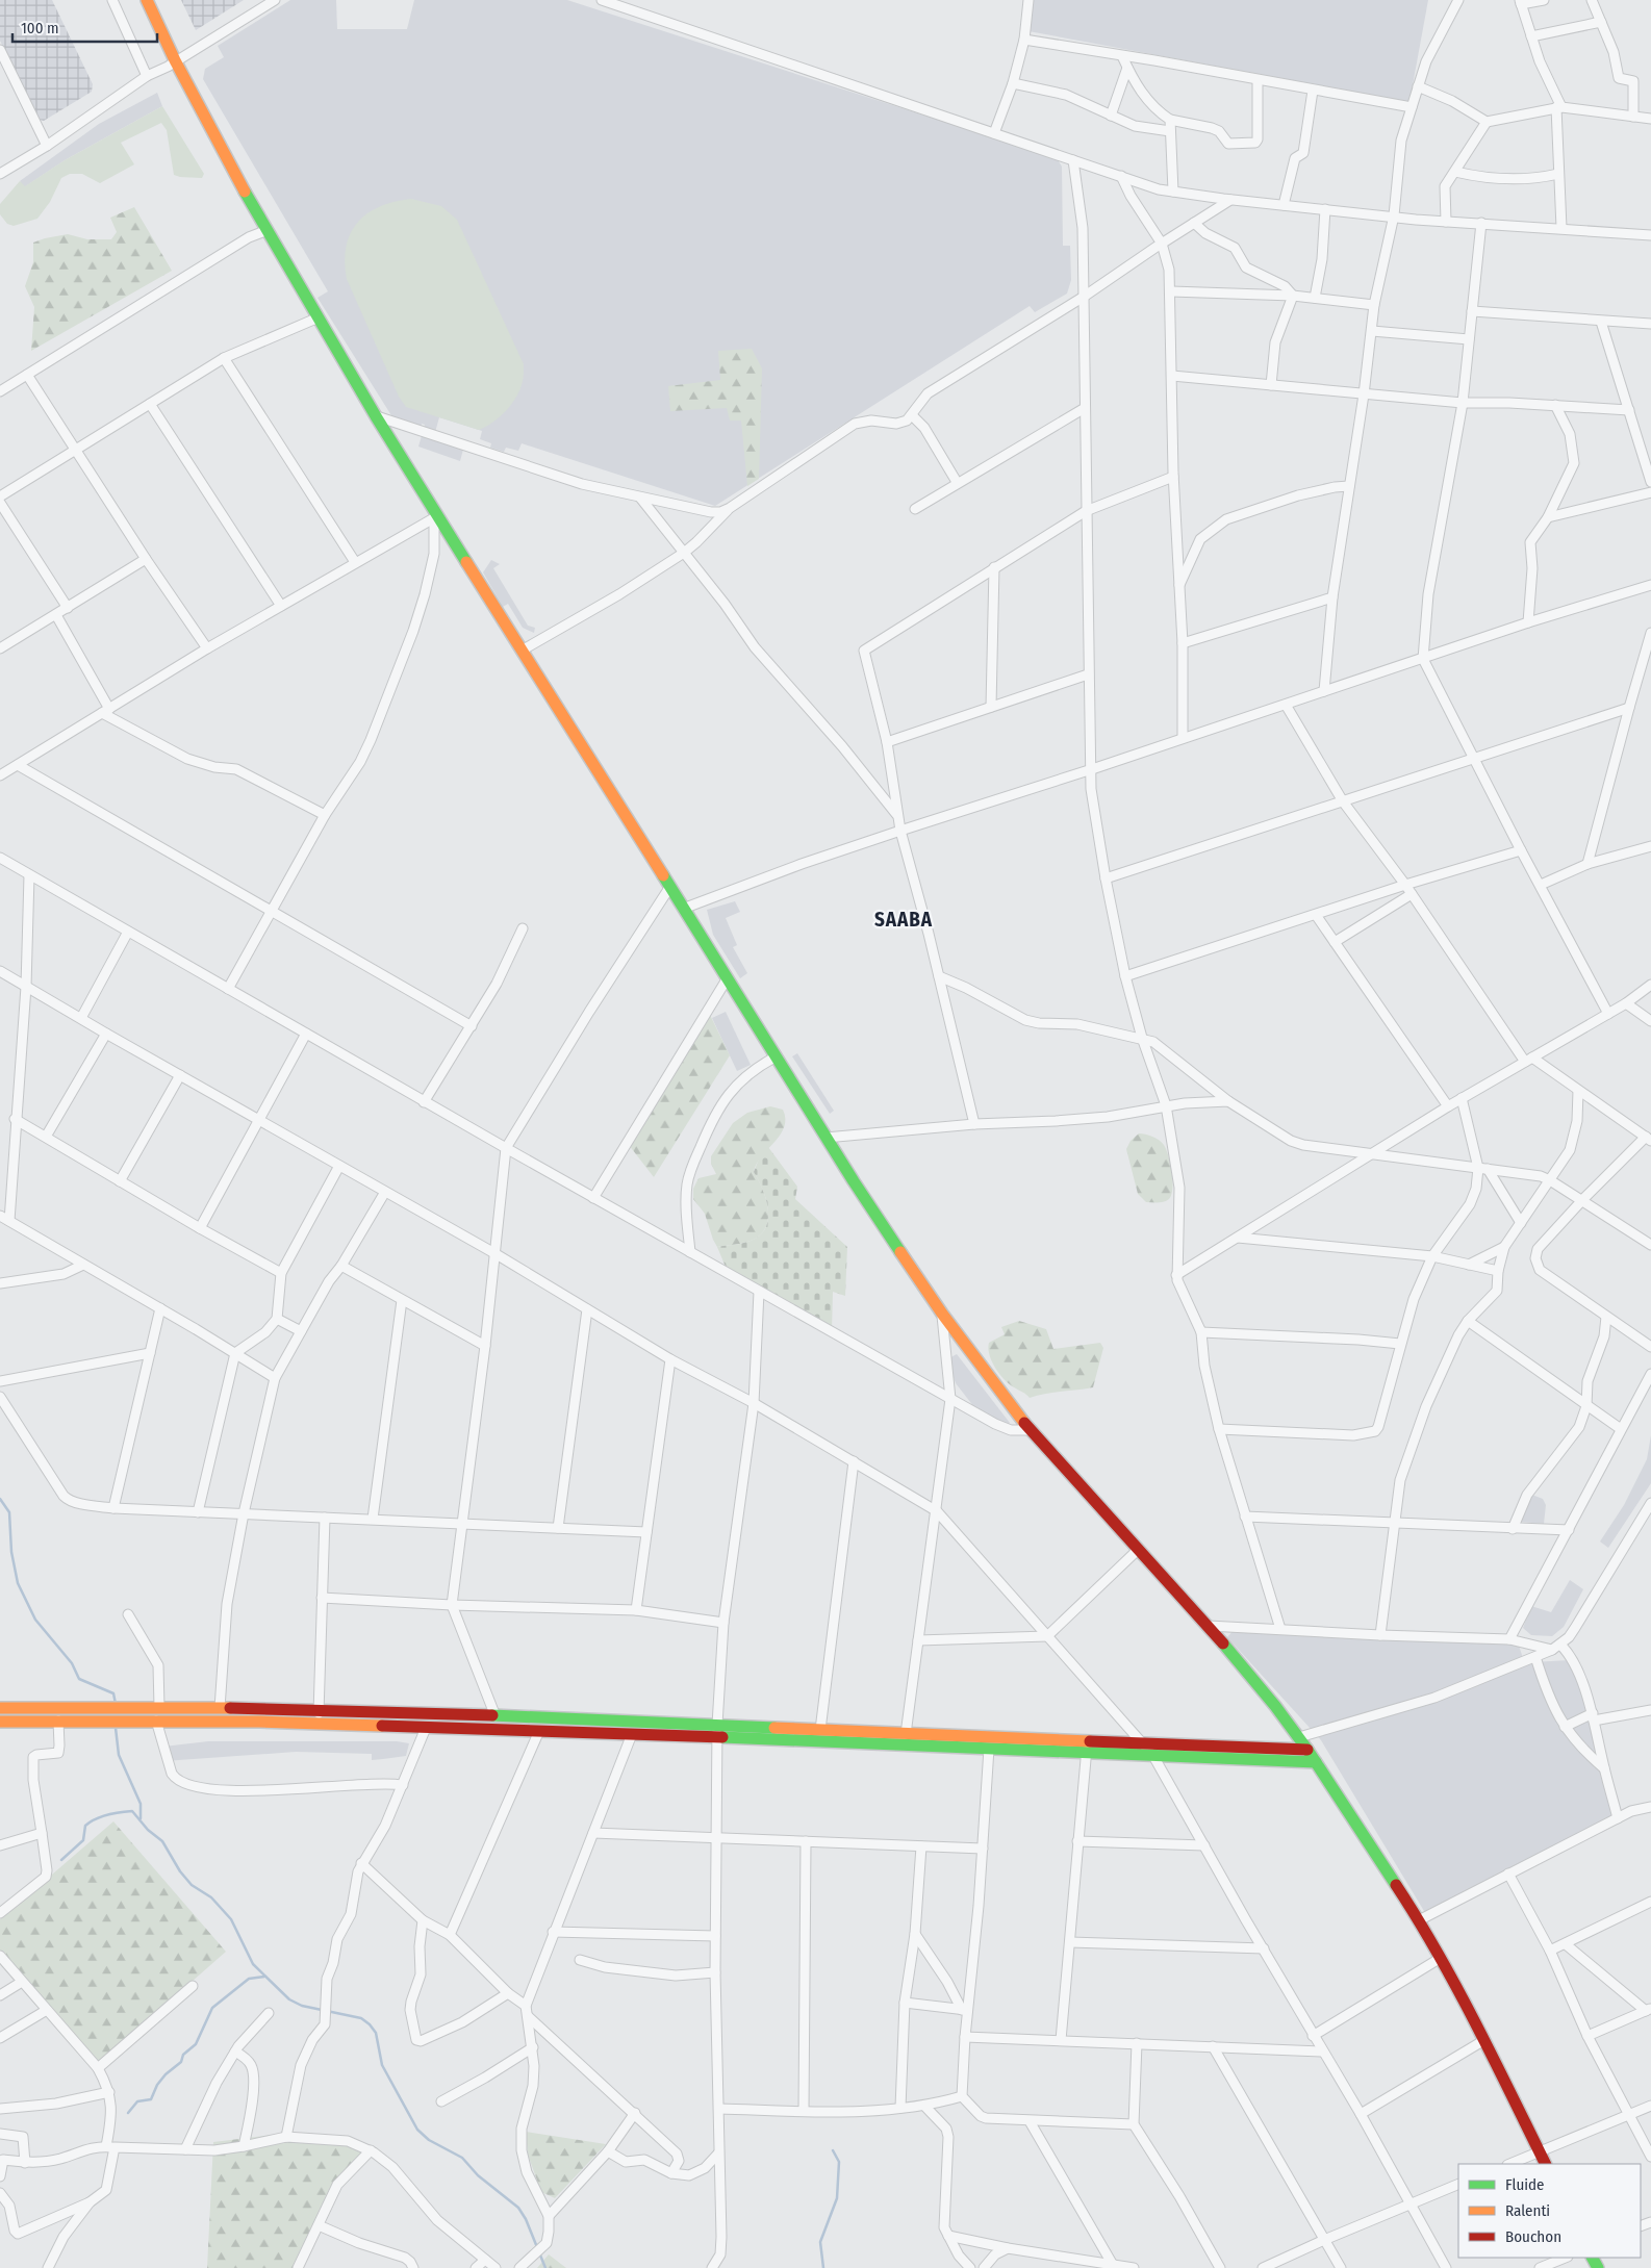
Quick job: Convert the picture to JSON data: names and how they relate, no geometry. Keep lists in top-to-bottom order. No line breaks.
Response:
{"districts":["SAABA"],"legend":["Fluide","Ralenti","Bouchon"],"scale_bar":"100 m"}
